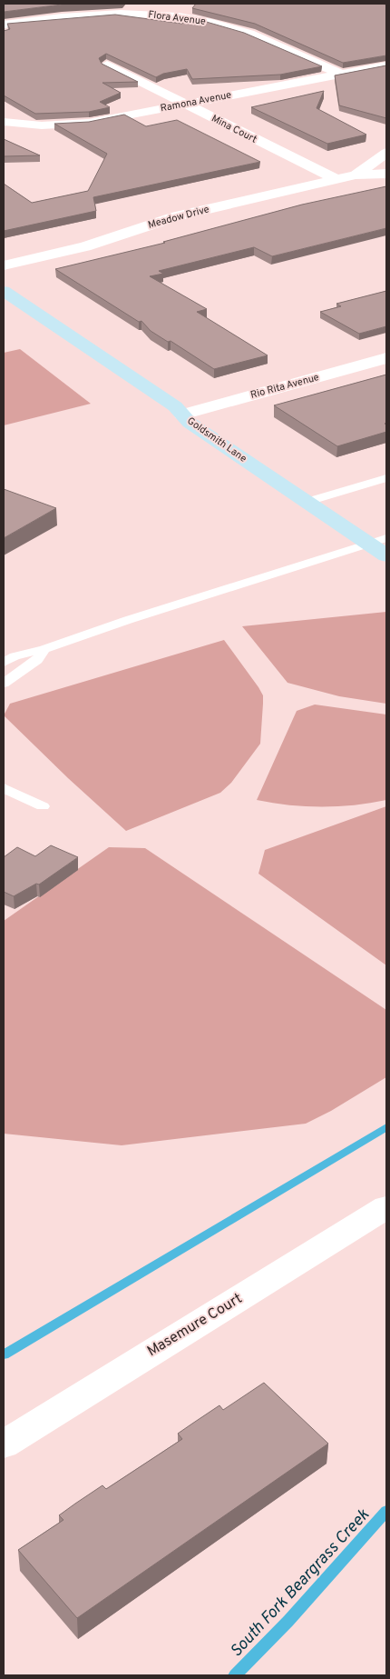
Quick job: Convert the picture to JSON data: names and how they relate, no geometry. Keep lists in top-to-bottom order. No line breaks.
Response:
{"streets":{"street":["Flora Avenue","Ramona Avenue","Mina Court","Meadow Drive","Rio Rita Avenue","Goldsmith Lane","Masemure Court"]},"crossings":[["Flora Avenue","Ramona Avenue"],["Ramona Avenue","Mina Court"],["Mina Court","Meadow Drive"],["Rio Rita Avenue","Goldsmith Lane"]],"water":["South Fork Beargrass Creek"]}
